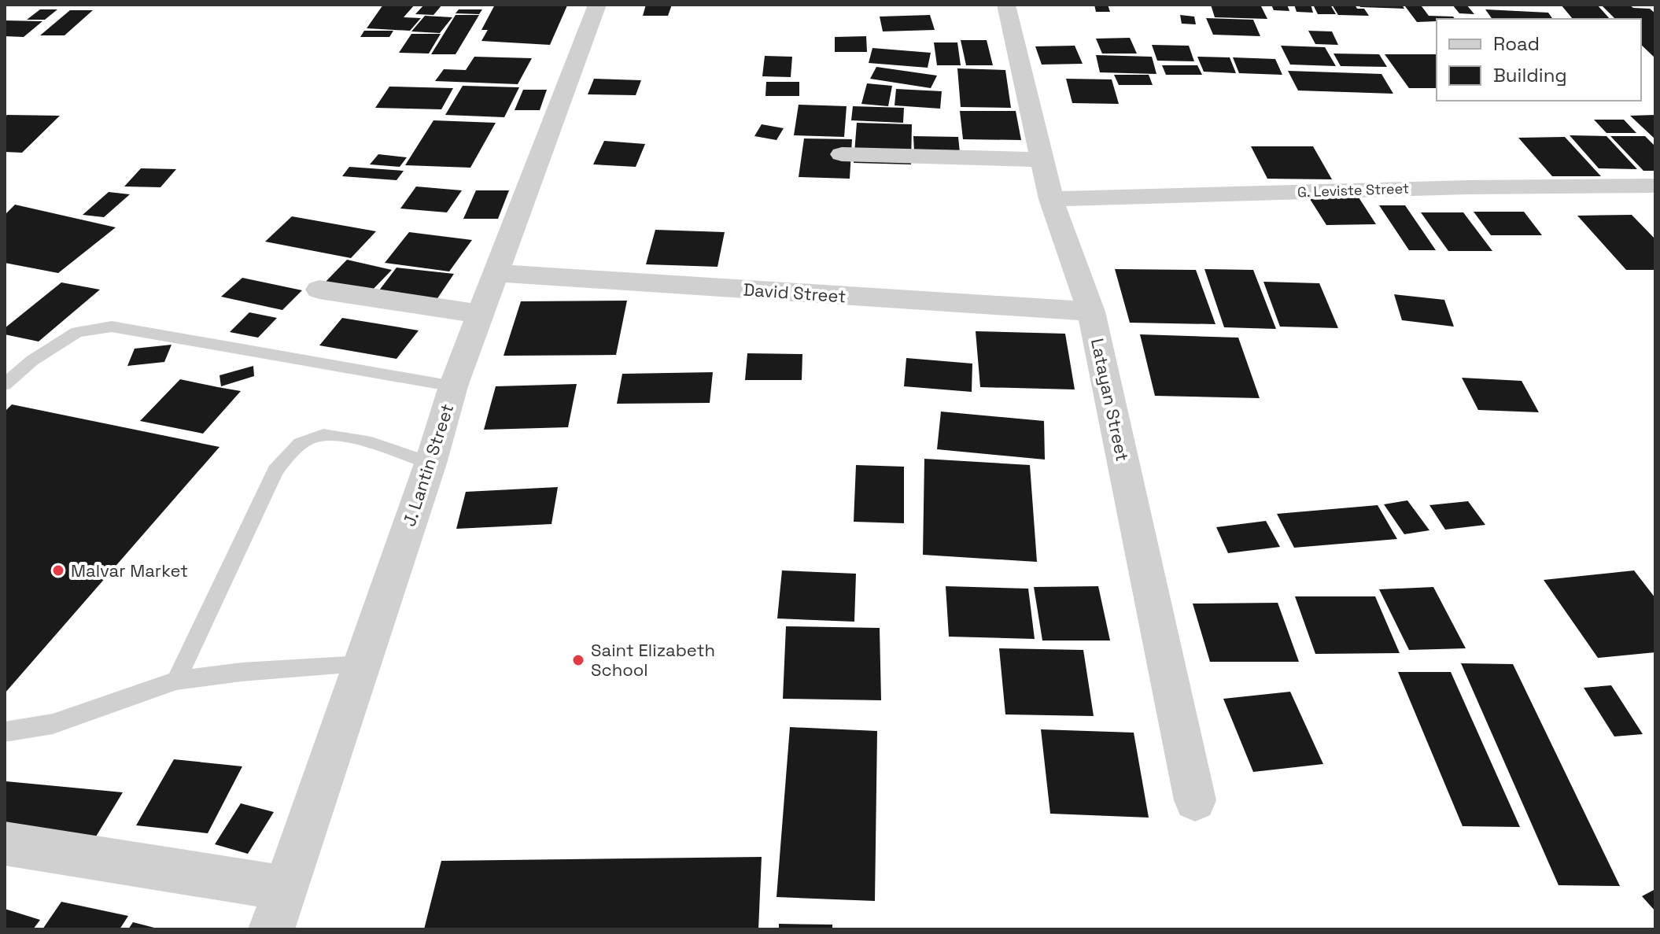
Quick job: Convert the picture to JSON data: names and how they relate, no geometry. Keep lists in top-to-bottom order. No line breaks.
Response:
{"streets":{"street":["G. Leviste Street","David Street","Latayan Street","J. Lantin Street"]},"crossings":[["G. Leviste Street","Latayan Street"],["David Street","Latayan Street"],["David Street","J. Lantin Street"]],"places":["Malvar Market","Saint Elizabeth School"],"legend":["Road","Building"]}
